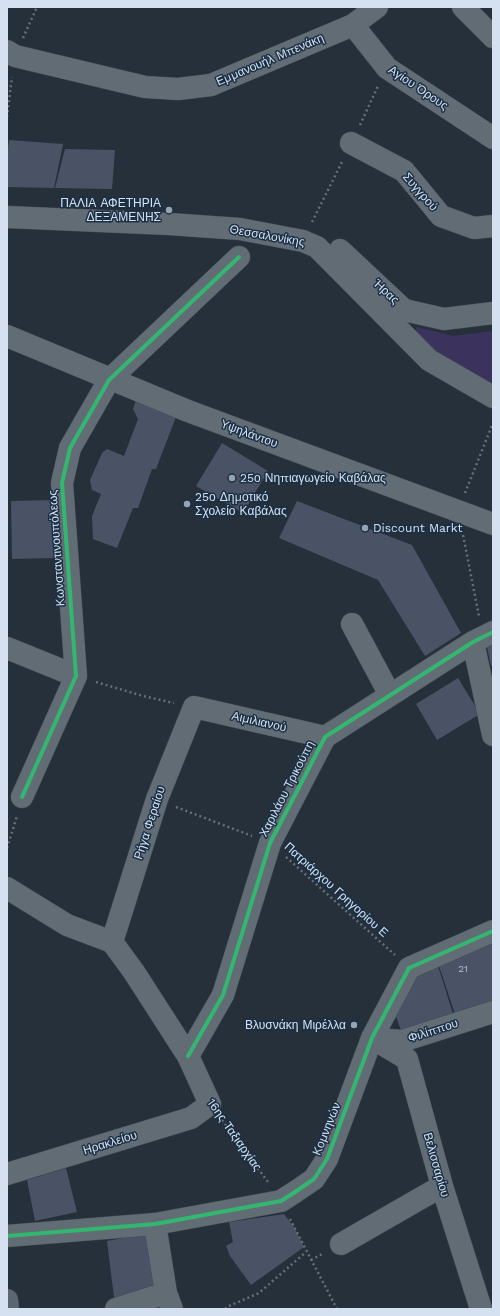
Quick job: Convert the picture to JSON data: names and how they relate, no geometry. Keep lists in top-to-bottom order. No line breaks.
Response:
{"streets":{"street":["Εμμανουήλ Μπενάκη","Αγίου Όρους","Συγγρού","Θεσσαλονίκης","Ήρας","Υψηλάντου","Κωνσταντινουπόλεως","Αιμιλιανού","Χαριλάου Τρικούπη","Ρήγα Φεραίου","Φιλίππου","Κομνηνών","16ης Ταξιαρχίας","Ηρακλείου","Βελισσαρίου"],"path":["Πατριάρχου Γρηγορίου Ε"]},"crossings":[["Εμμανουήλ Μπενάκη","Αγίου Όρους"],["Θεσσαλονίκης","Ήρας"],["Υψηλάντου","Κωνσταντινουπόλεως"],["Αιμιλιανού","Χαριλάου Τρικούπη"],["Αιμιλιανού","Ρήγα Φεραίου"],["Χαριλάου Τρικούπη","Πατριάρχου Γρηγορίου Ε"],["Χαριλάου Τρικούπη","16ης Ταξιαρχίας"],["Ρήγα Φεραίου","Πατριάρχου Γρηγορίου Ε"],["Ρήγα Φεραίου","16ης Ταξιαρχίας"],["Πατριάρχου Γρηγορίου Ε","Κομνηνών"],["Φιλίππου","Βελισσαρίου"],["Κομνηνών","16ης Ταξιαρχίας"],["16ης Ταξιαρχίας","Ηρακλείου"]],"places":["ΠΑΛΙΑ ΑΦΕΤΗΡΙΑ ΔΕΞΑΜΕΝΗΣ","25ο Νηπιαγωγείο Καβάλας","25ο Δημοτικό Σχολείο Καβάλας","Discount Markt","Βλυσνάκη Μιρέλλα"],"house_numbers":["21"]}
